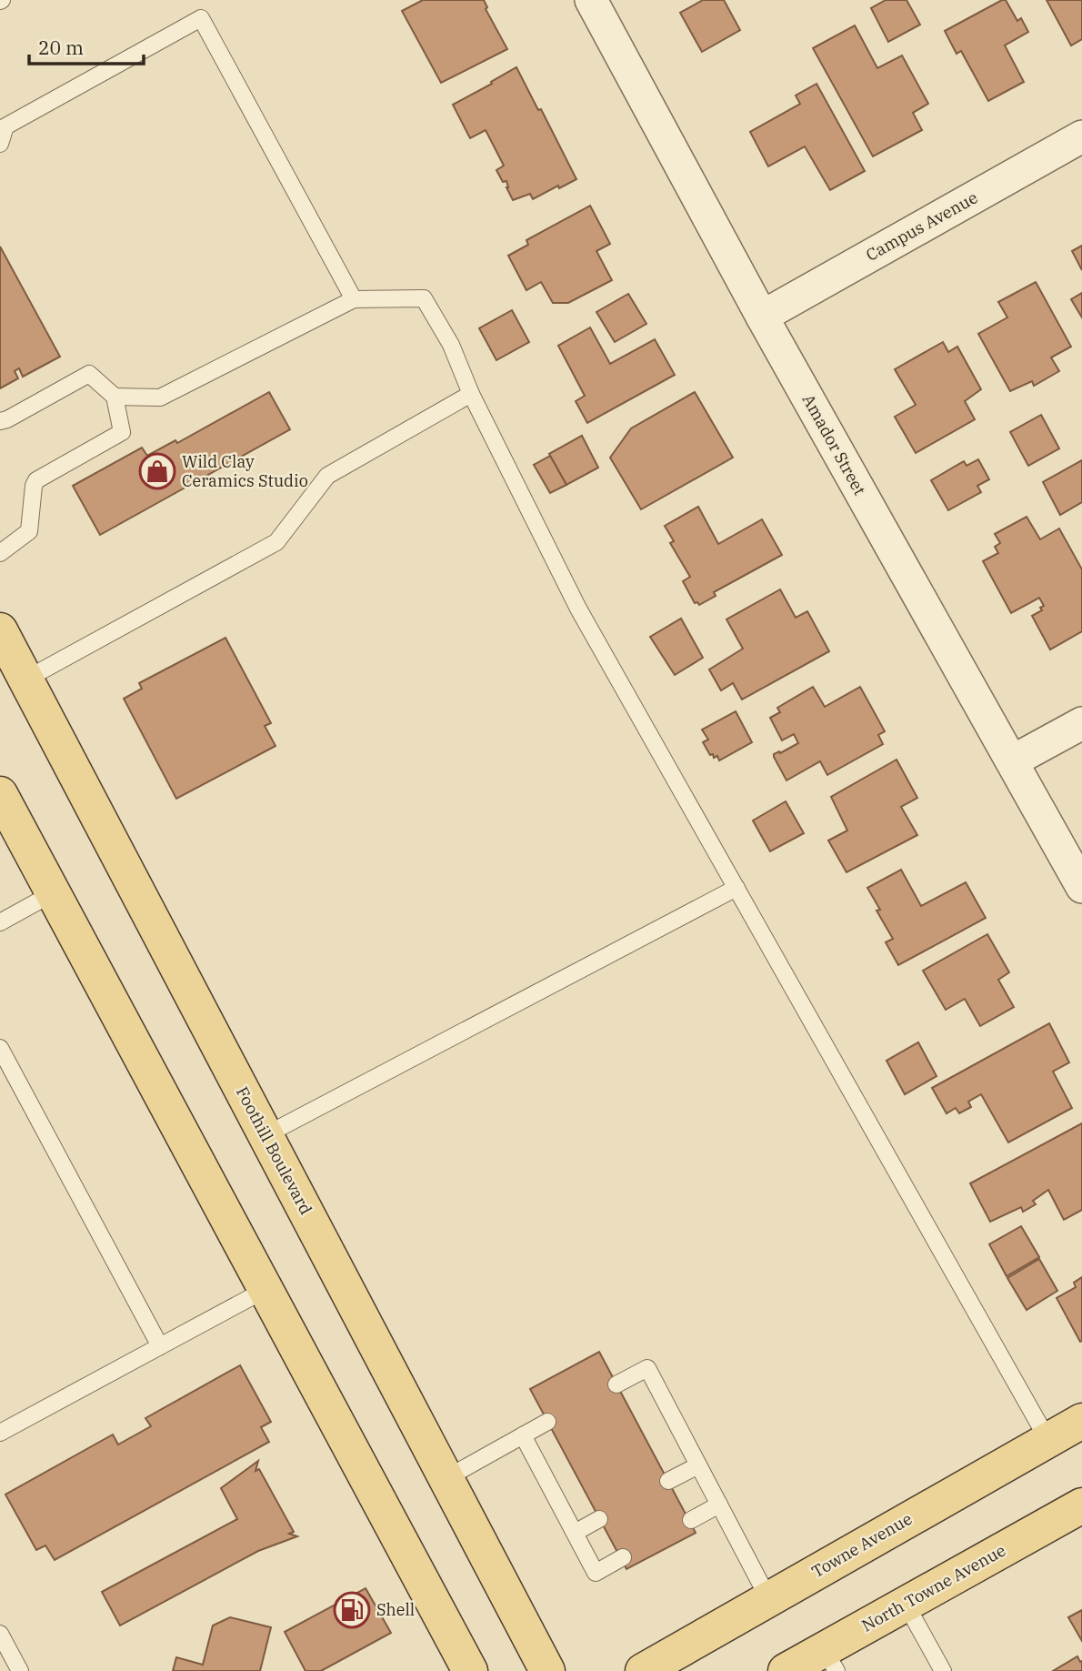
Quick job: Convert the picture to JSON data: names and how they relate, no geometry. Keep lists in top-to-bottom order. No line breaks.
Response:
{"streets":{"main road":["Foothill Boulevard","Towne Avenue","North Towne Avenue"],"street":["Campus Avenue","Amador Street"]},"crossings":[["Campus Avenue","Amador Street"]],"places":{"shop":["Wild Clay Ceramics Studio"],"fuel station":["Shell"]},"scale_bar":"20 m"}
